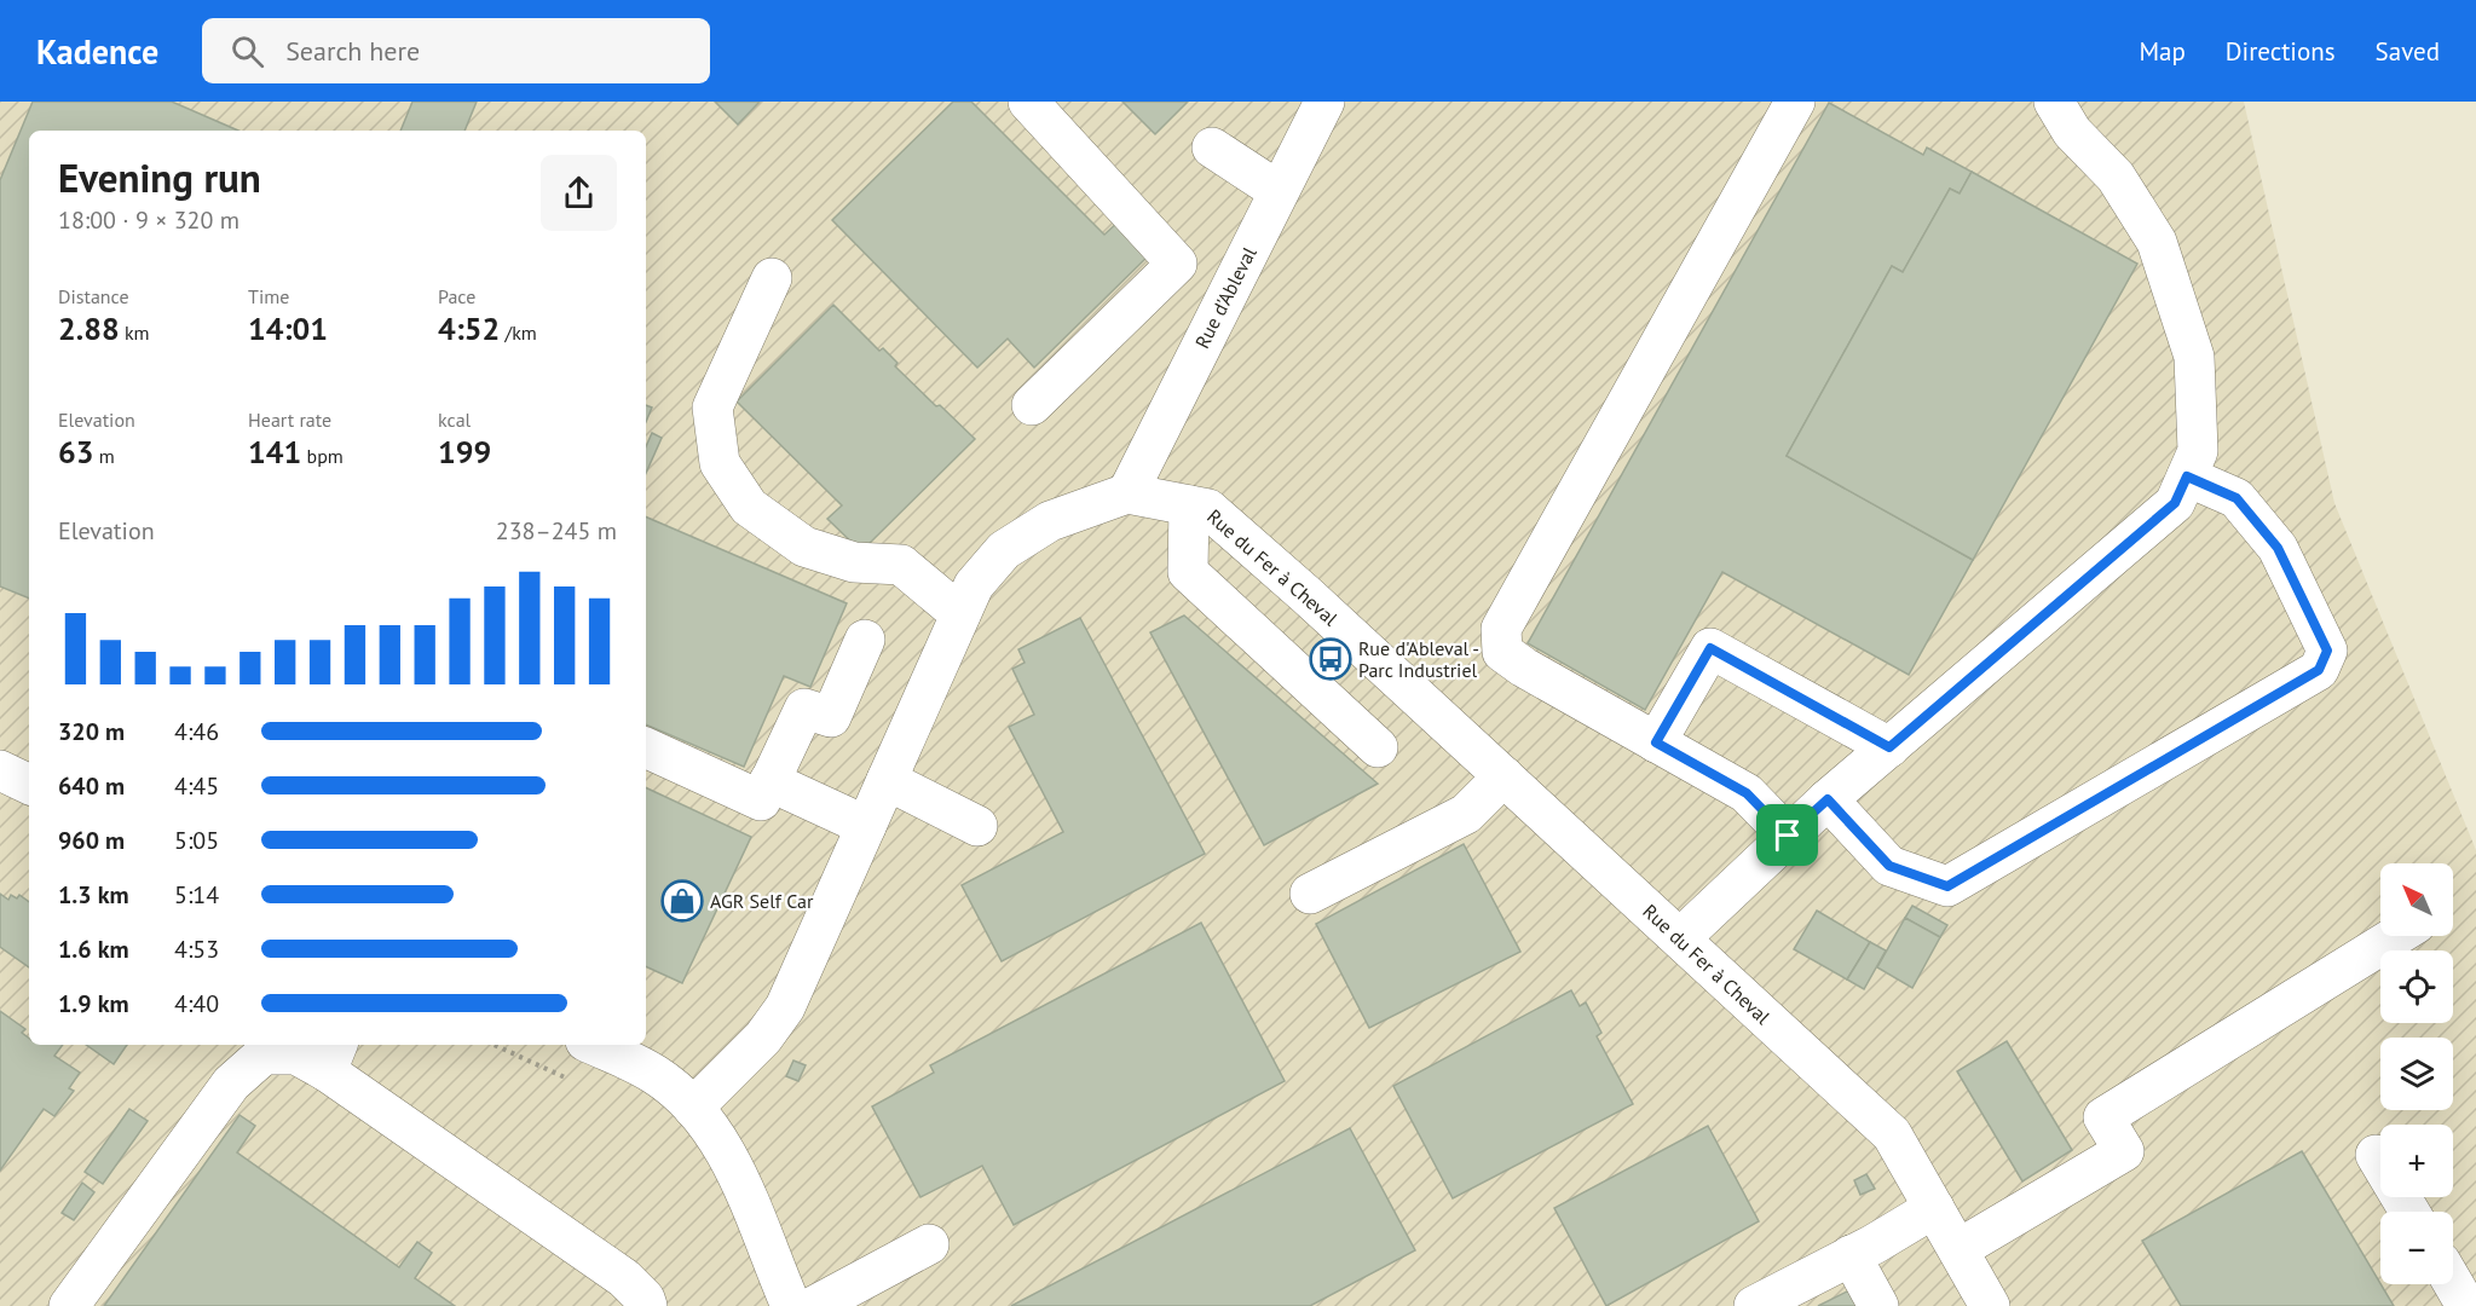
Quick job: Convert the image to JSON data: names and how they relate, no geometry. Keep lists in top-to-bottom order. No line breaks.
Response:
{"streets":{"street":["Rue d'Ableval","Rue du Fer à Cheval"]},"crossings":[["Rue d'Ableval","Rue du Fer à Cheval"]],"places":{"bus stop":["Rue d'Ableval - Parc Industriel"],"shop":["AGR Self Car"]},"north":"top left","page":{"header":"Kadence","search":"Search here","nav":["Map","Directions","Saved"],"heading":["Evening run","18:00 · 9 × 320 m"],"stats":[["Distance","2.88 km"],["Time","14:01"],["Pace","4:52 /km"],["Elevation","63 m"],["Heart rate","141 bpm"],["kcal","199"]],"chart":["Elevation","238–245 m"],"list":[{"name":"320 m","note":"4:46"},{"name":"640 m","note":"4:45"},{"name":"960 m","note":"5:05"},{"name":"1.3 km","note":"5:14"},{"name":"1.6 km","note":"4:53"},{"name":"1.9 km","note":"4:40"}],"map_buttons":["+","−"]}}
